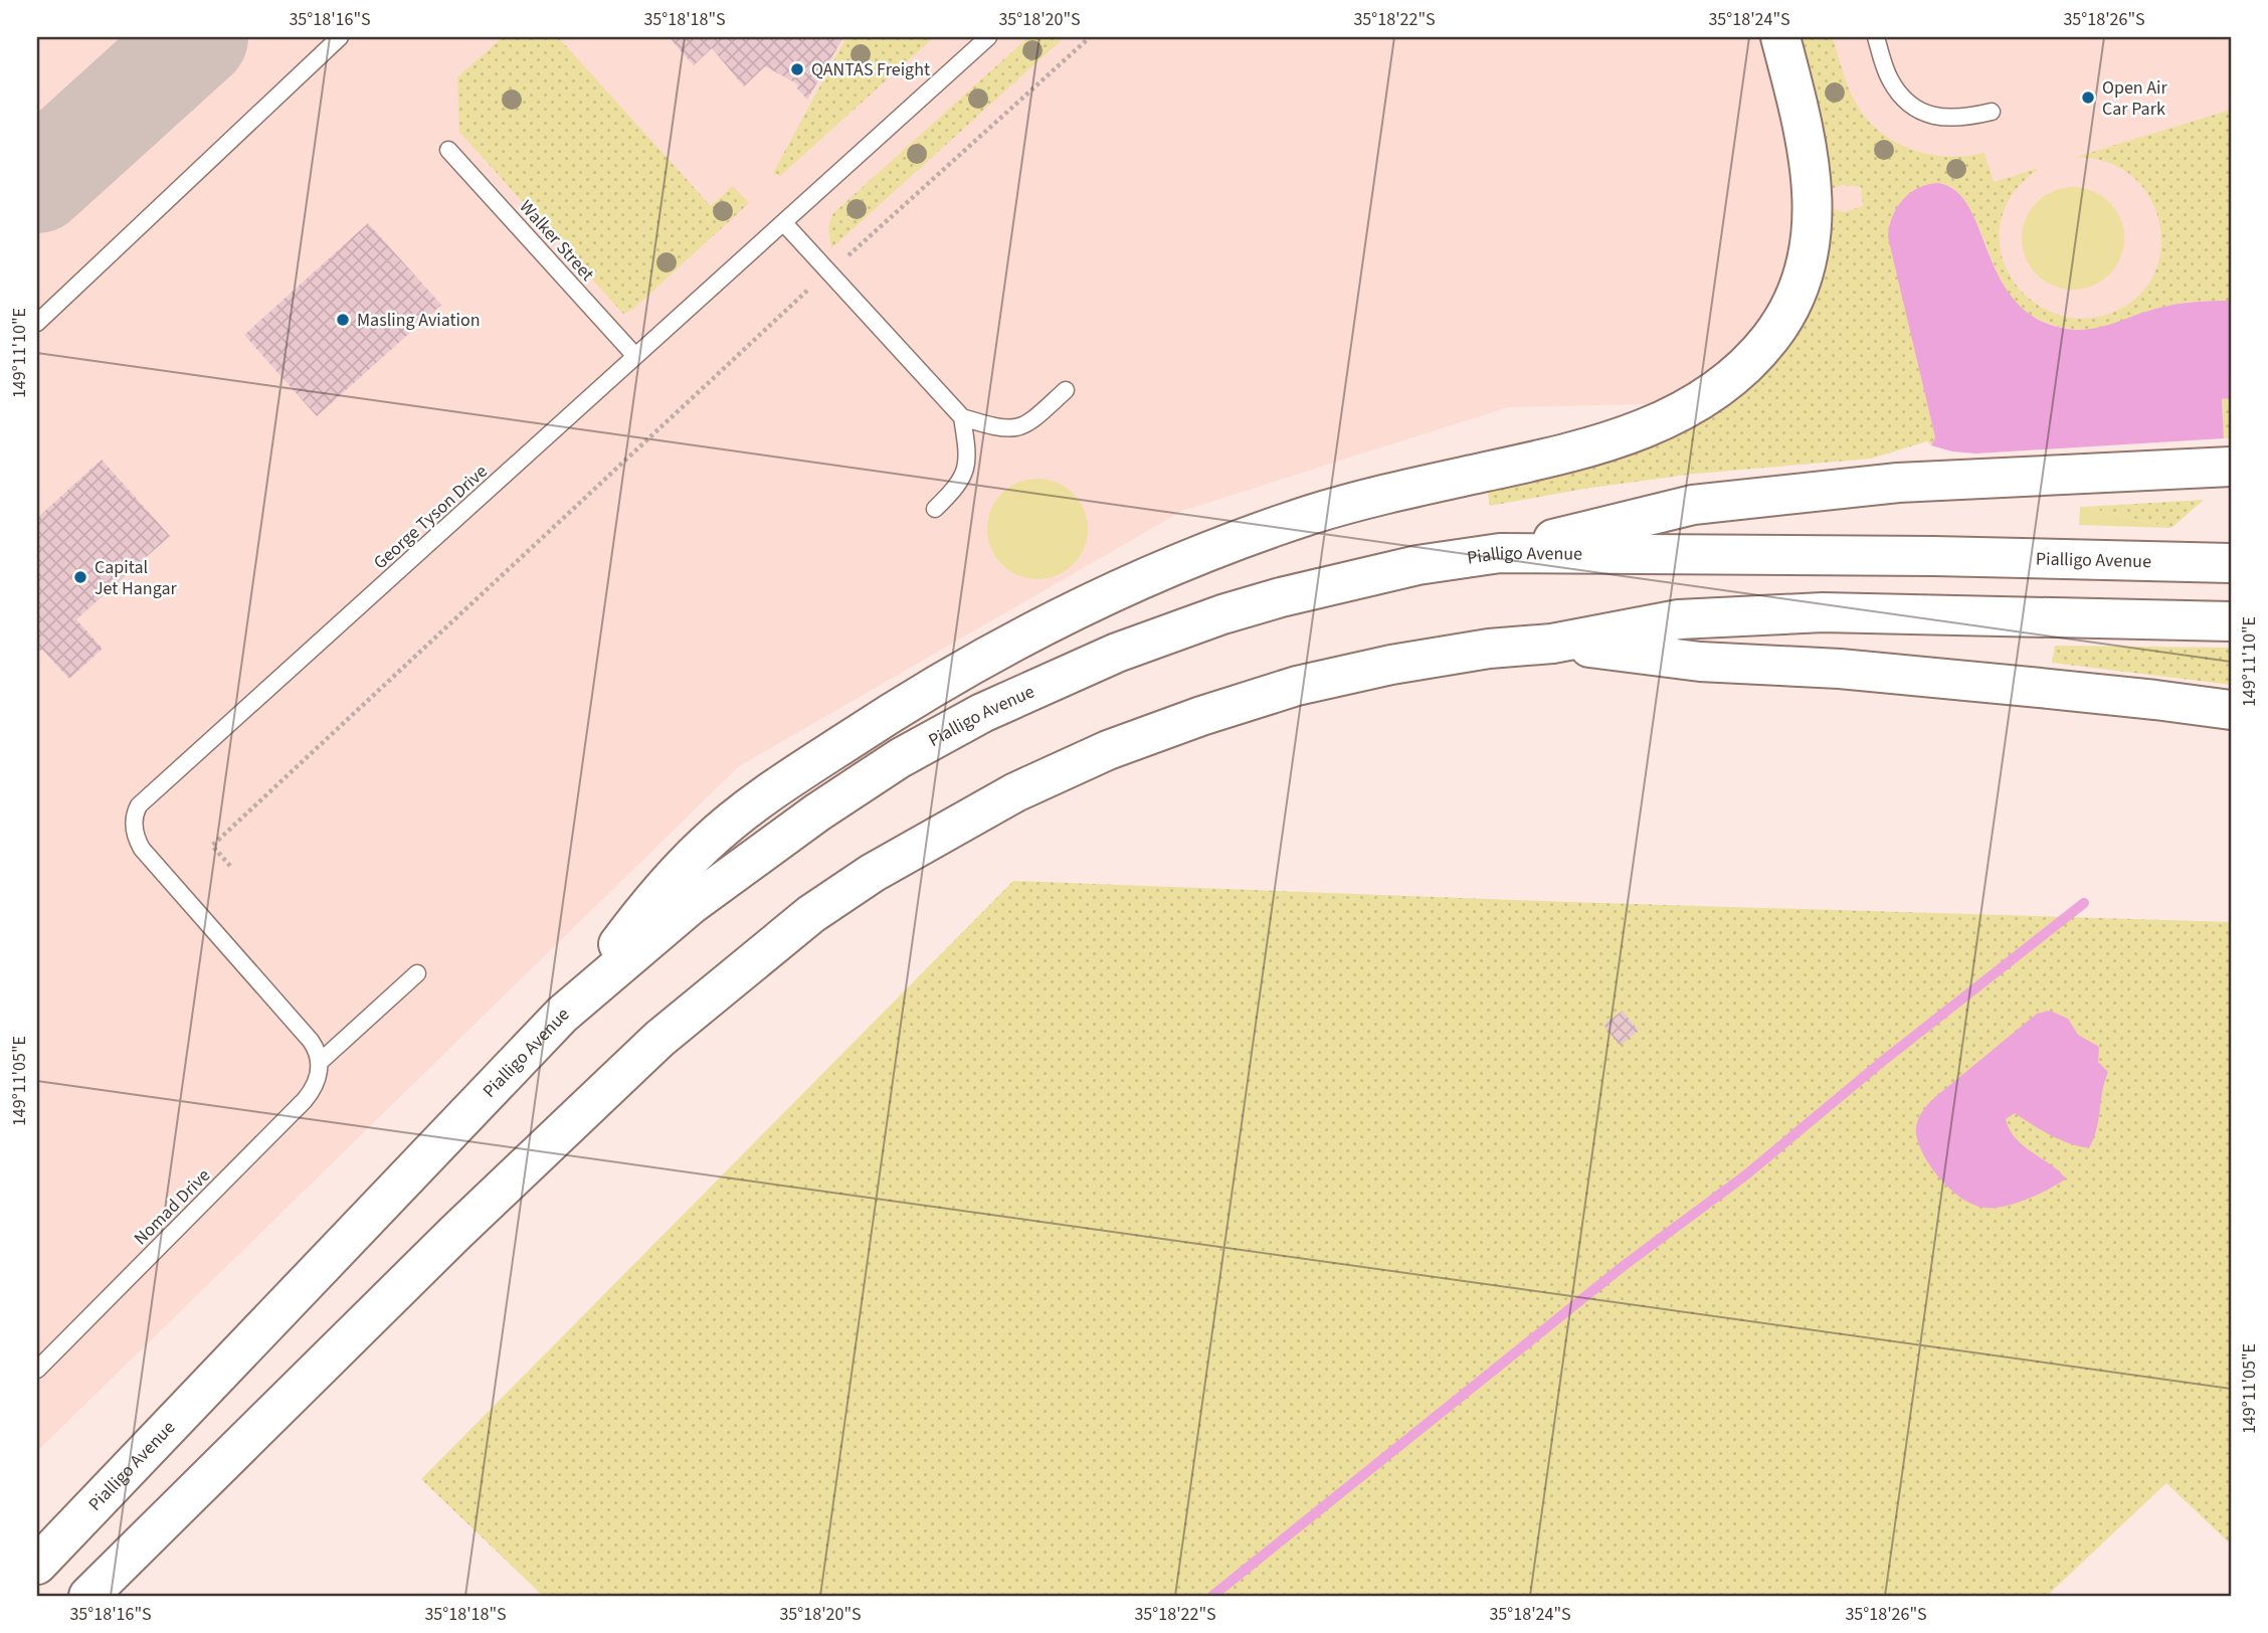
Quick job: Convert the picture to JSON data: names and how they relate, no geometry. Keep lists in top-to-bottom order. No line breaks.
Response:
{"streets":{"main road":["Pialligo Avenue"],"lane":["Walker Street","George Tyson Drive","Nomad Drive"]},"crossings":[["Walker Street","George Tyson Drive"],["George Tyson Drive","Nomad Drive"]],"places":["QANTAS Freight","Open Air Car Park","Masling Aviation","Capital Jet Hangar"],"coordinates":["35°18'16\"S","35°18'18\"S","35°18'20\"S","35°18'22\"S","35°18'24\"S","35°18'26\"S","149°11'10\"E","149°11'05\"E"]}
